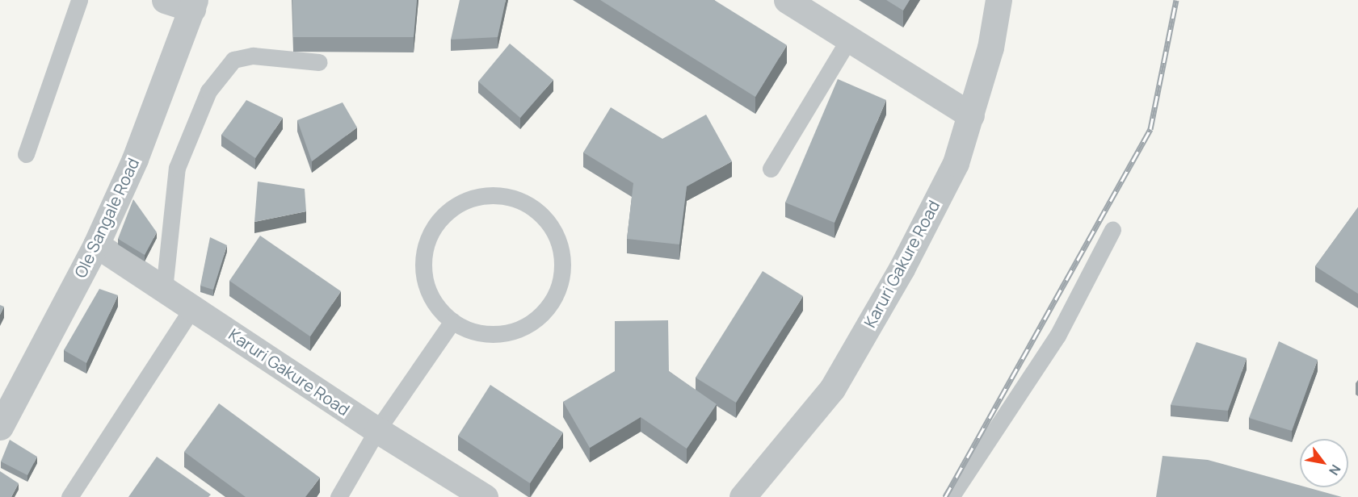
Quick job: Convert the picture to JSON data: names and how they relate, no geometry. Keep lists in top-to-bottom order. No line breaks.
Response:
{"streets":{"street":["Ole Sangale Road","Karuri Gakure Road"]},"crossings":[["Ole Sangale Road","Karuri Gakure Road"]],"north":"bottom right"}
